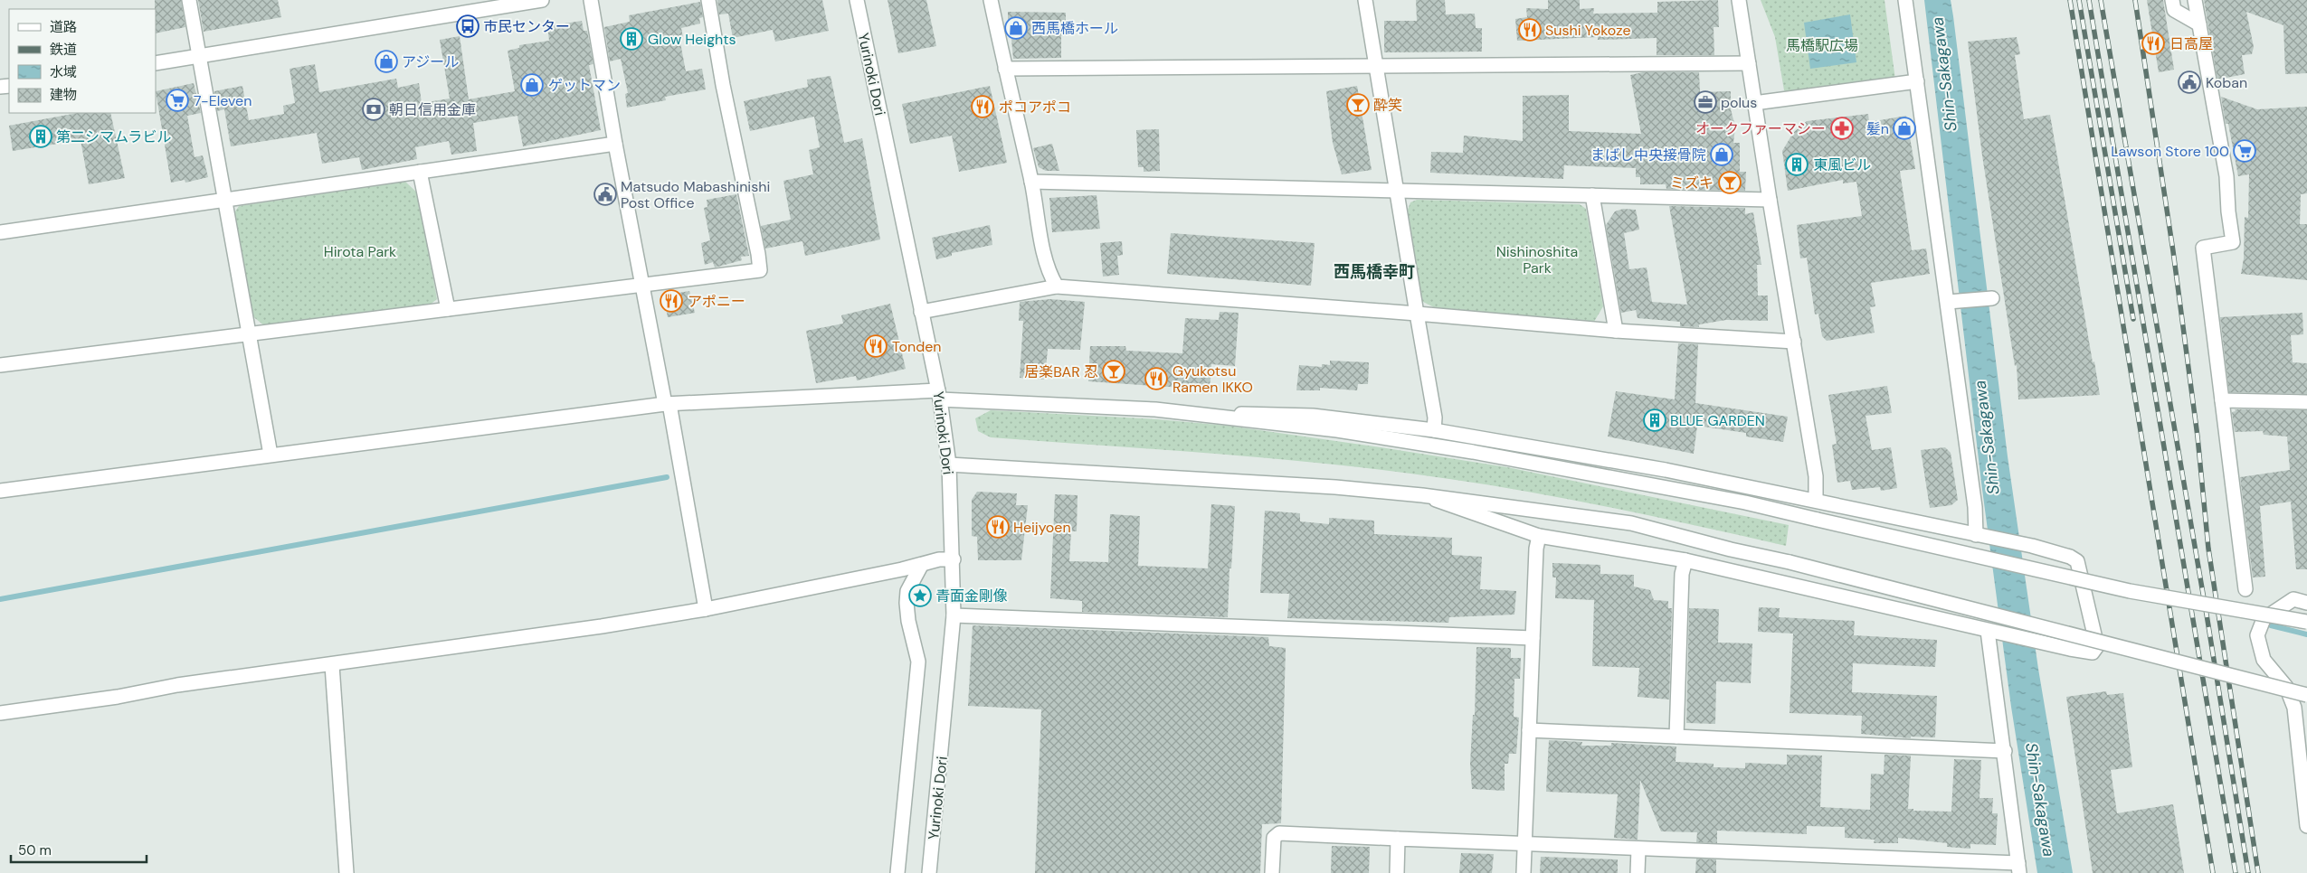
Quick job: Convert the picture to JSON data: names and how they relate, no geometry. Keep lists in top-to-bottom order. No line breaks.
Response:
{"streets":{"street":["Yurinoki Dori"]},"districts":["西馬橋幸町"],"water":["Shin-Sakagawa"],"parks":["馬橋駅広場","Hirota Park","Nishinoshita Park"],"places":{"bus stop":["市民センター"],"shop":["西馬橋ホール","アジール","ゲットマン","髪n","まばし中央接骨院"],"restaurant":["Sushi Yokoze","日高屋","ポコアポコ","アポニー","Tonden","Gyukotsu Ramen IKKO","Heijyoen"],"building":["Glow Heights","第二シマムラビル","東風ビル","BLUE GARDEN"],"public building":["Koban","Matsudo Mabashinishi Post Office"],"supermarket":["7-Eleven","Lawson Store 100"],"office":["polus"],"bar":["酔笑","ミズキ","居楽BAR 忍"],"bank":["朝日信用金庫"],"pharmacy":["オークファーマシー"],"place":["青面金剛像"]},"legend":["道路","鉄道","水域","建物"],"scale_bar":"50 m"}
